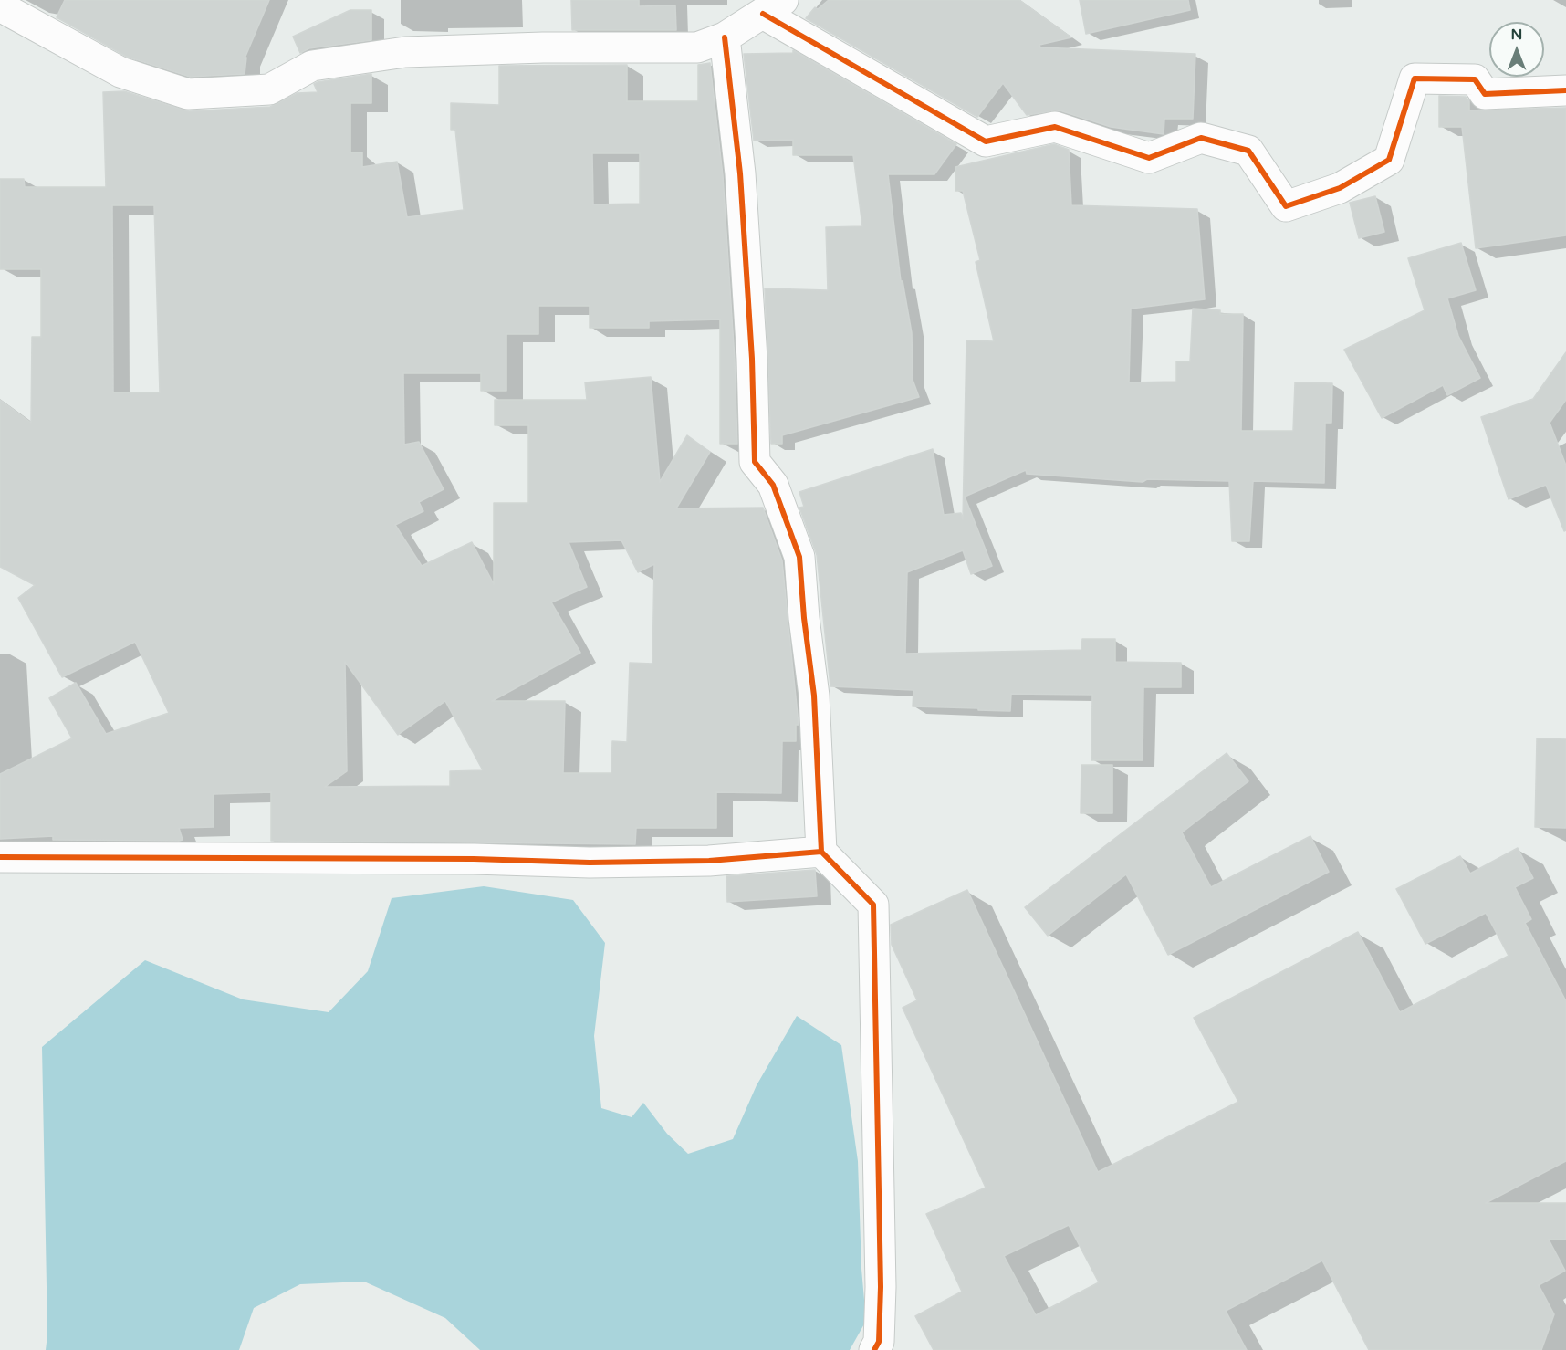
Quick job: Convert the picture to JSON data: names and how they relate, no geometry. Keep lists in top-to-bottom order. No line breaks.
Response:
{"north":"top"}
